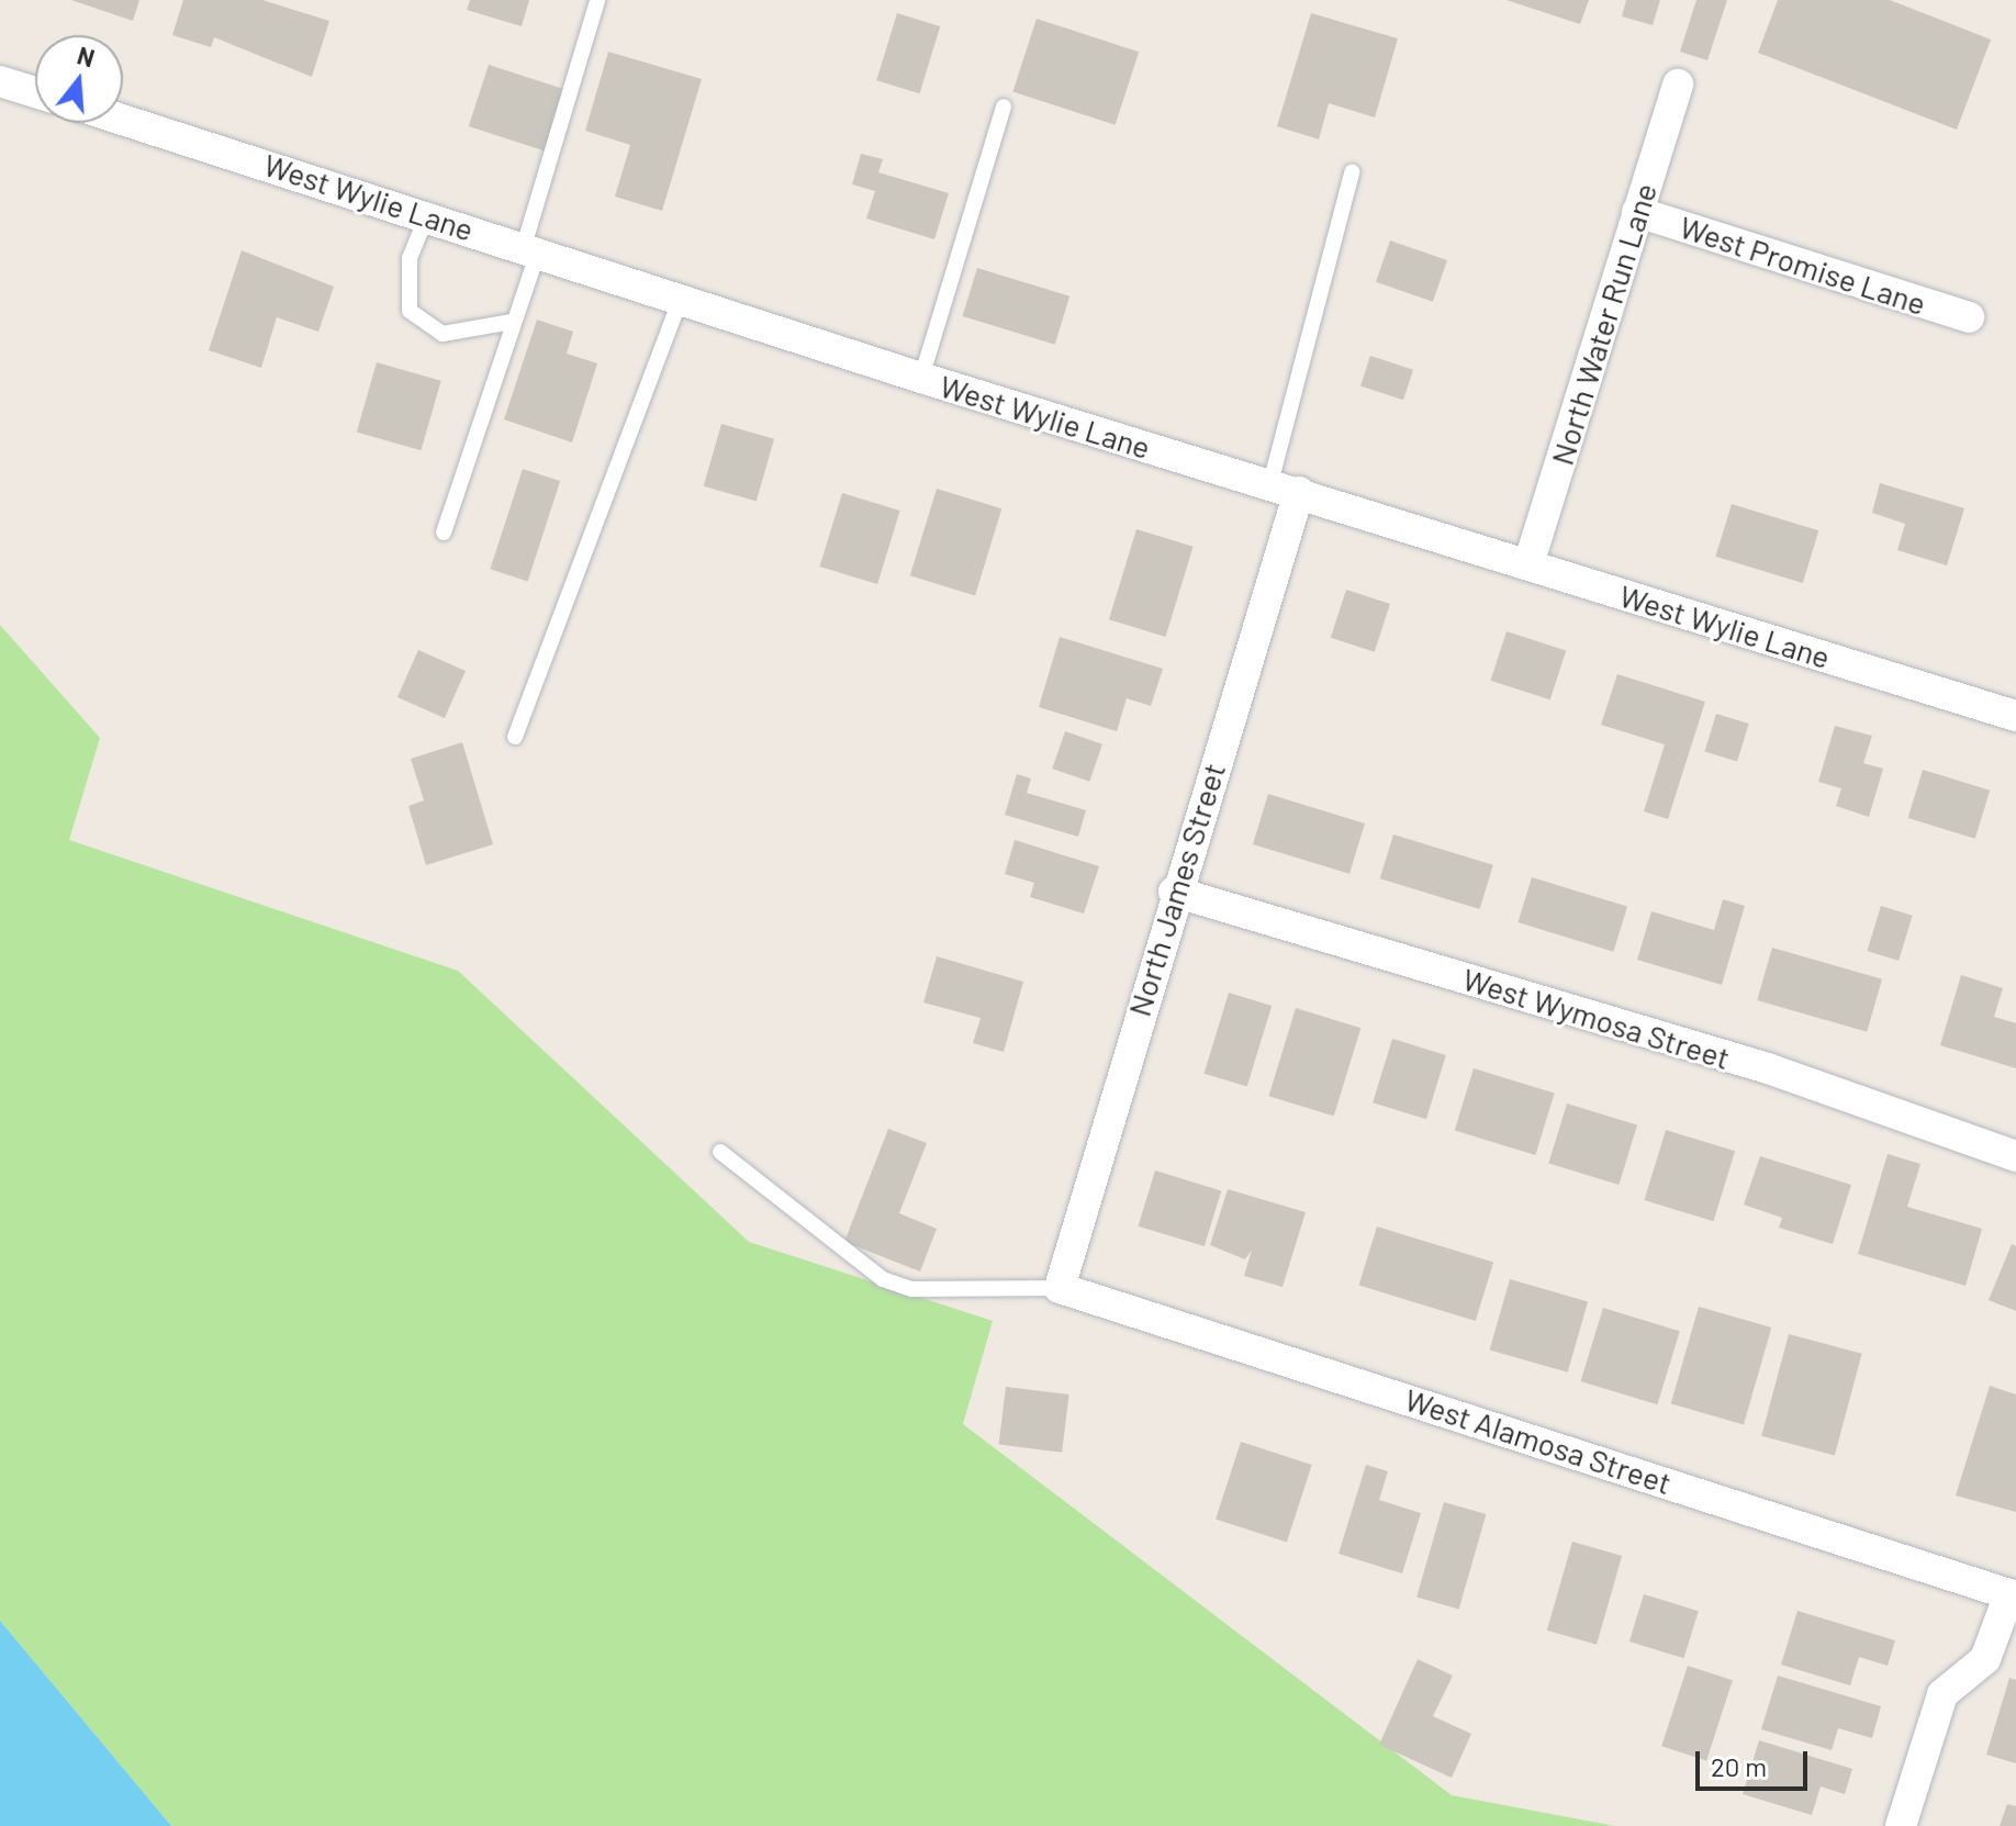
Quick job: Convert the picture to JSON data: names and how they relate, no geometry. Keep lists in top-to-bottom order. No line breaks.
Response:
{"streets":{"street":["West Wylie Lane","West Promise Lane","North Water Run Lane","North James Street","West Wymosa Street","West Alamosa Street"]},"crossings":[["West Wylie Lane","North Water Run Lane"],["West Wylie Lane","North James Street"],["West Promise Lane","North Water Run Lane"],["North James Street","West Wymosa Street"],["North James Street","West Alamosa Street"]],"scale_bar":"20 m","north":"top"}
